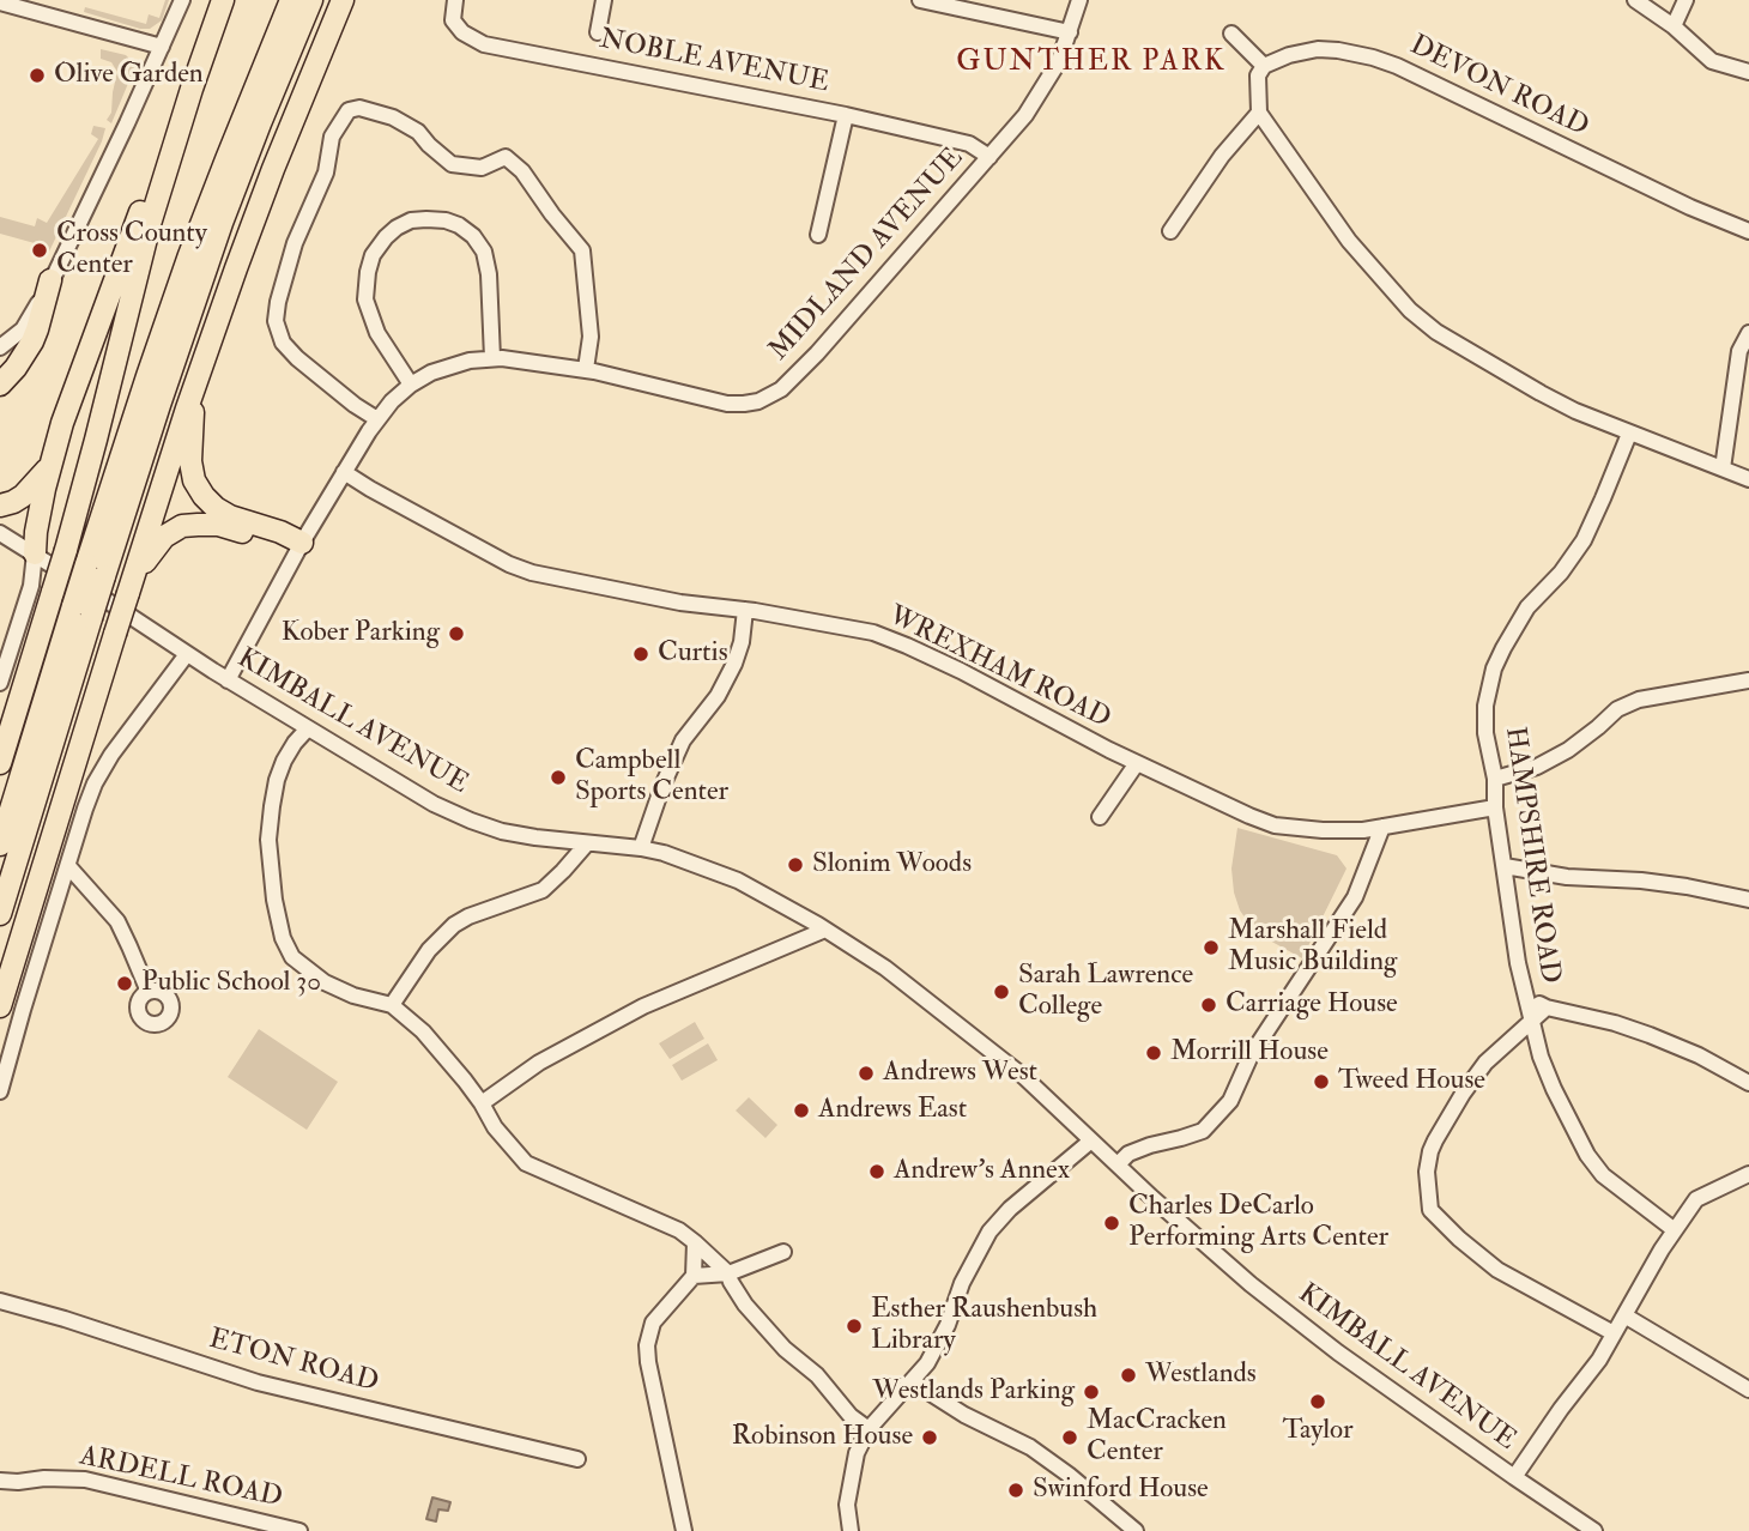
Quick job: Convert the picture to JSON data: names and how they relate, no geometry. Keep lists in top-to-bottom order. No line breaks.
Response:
{"streets":{"street":["NOBLE AVENUE","DEVON ROAD","MIDLAND AVENUE","WREXHAM ROAD","KIMBALL AVENUE","HAMPSHIRE ROAD","ETON ROAD","ARDELL ROAD"]},"crossings":[["NOBLE AVENUE","MIDLAND AVENUE"],["MIDLAND AVENUE","WREXHAM ROAD"],["MIDLAND AVENUE","KIMBALL AVENUE"],["WREXHAM ROAD","HAMPSHIRE ROAD"]],"districts":["GUNTHER PARK"],"places":["Olive Garden","Cross County Center","Kober Parking","Curtis","Campbell Sports Center","Slonim Woods","Marshall Field Music Building","Public School 30","Sarah Lawrence College","Carriage House","Morrill House","Andrews West","Tweed House","Andrews East","Andrew's Annex","Charles DeCarlo Performing Arts Center","Esther Raushenbush Library","Westlands","Westlands Parking","Taylor","Robinson House","MacCracken Center","Swinford House"]}
